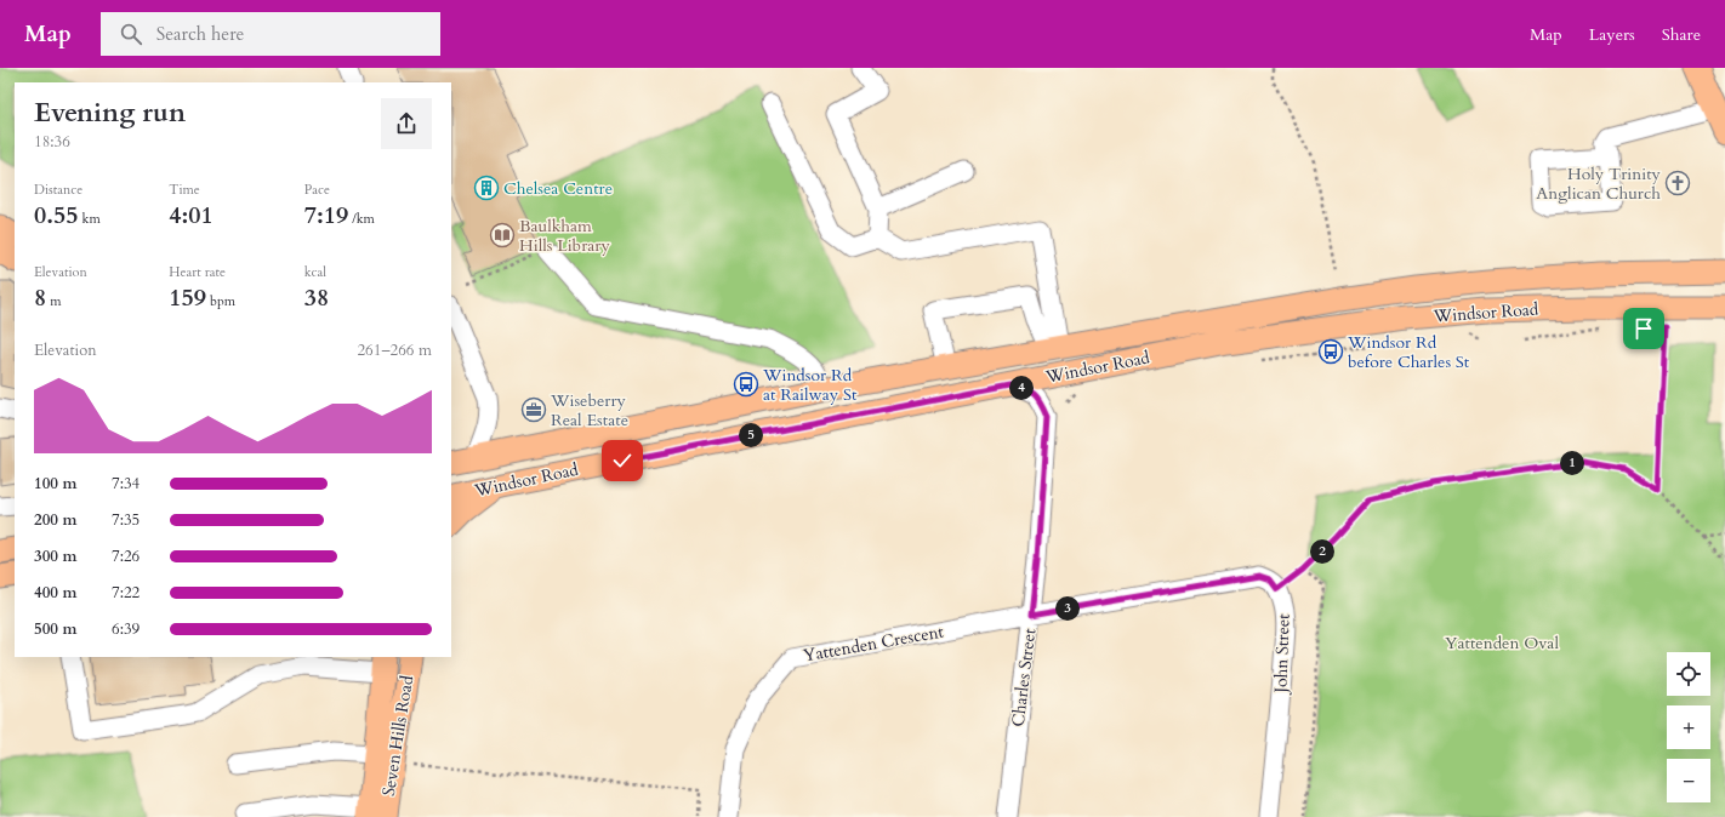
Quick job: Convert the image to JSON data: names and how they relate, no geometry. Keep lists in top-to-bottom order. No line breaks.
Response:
{"streets":{"main road":["Windsor Road","Seven Hills Road"],"street":["Yattenden Crescent","John Street","Charles Street"]},"crossings":[["Windsor Road","Charles Street"],["Yattenden Crescent","John Street"],["Yattenden Crescent","Charles Street"],["John Street","Charles Street"]],"parks":["Yattenden Oval"],"places":{"church":["Holy Trinity Anglican Church"],"building":["Chelsea Centre"],"library":["Baulkham Hills Library"],"bus stop":["Windsor Rd before Charles St","Windsor Rd at Railway St"],"office":["Wiseberry Real Estate"]},"page":{"header":"Map","search":"Search here","nav":["Map","Layers","Share"],"heading":["Evening run","18:36"],"stats":[["Distance","0.55 km"],["Time","4:01"],["Pace","7:19 /km"],["Elevation","8 m"],["Heart rate","159 bpm"],["kcal","38"]],"chart":["Elevation","261–266 m"],"pins":["4","5","1","2","3"],"list":[{"name":"100 m","note":"7:34"},{"name":"200 m","note":"7:35"},{"name":"300 m","note":"7:26"},{"name":"400 m","note":"7:22"},{"name":"500 m","note":"6:39"}],"map_buttons":["+","−"]}}
